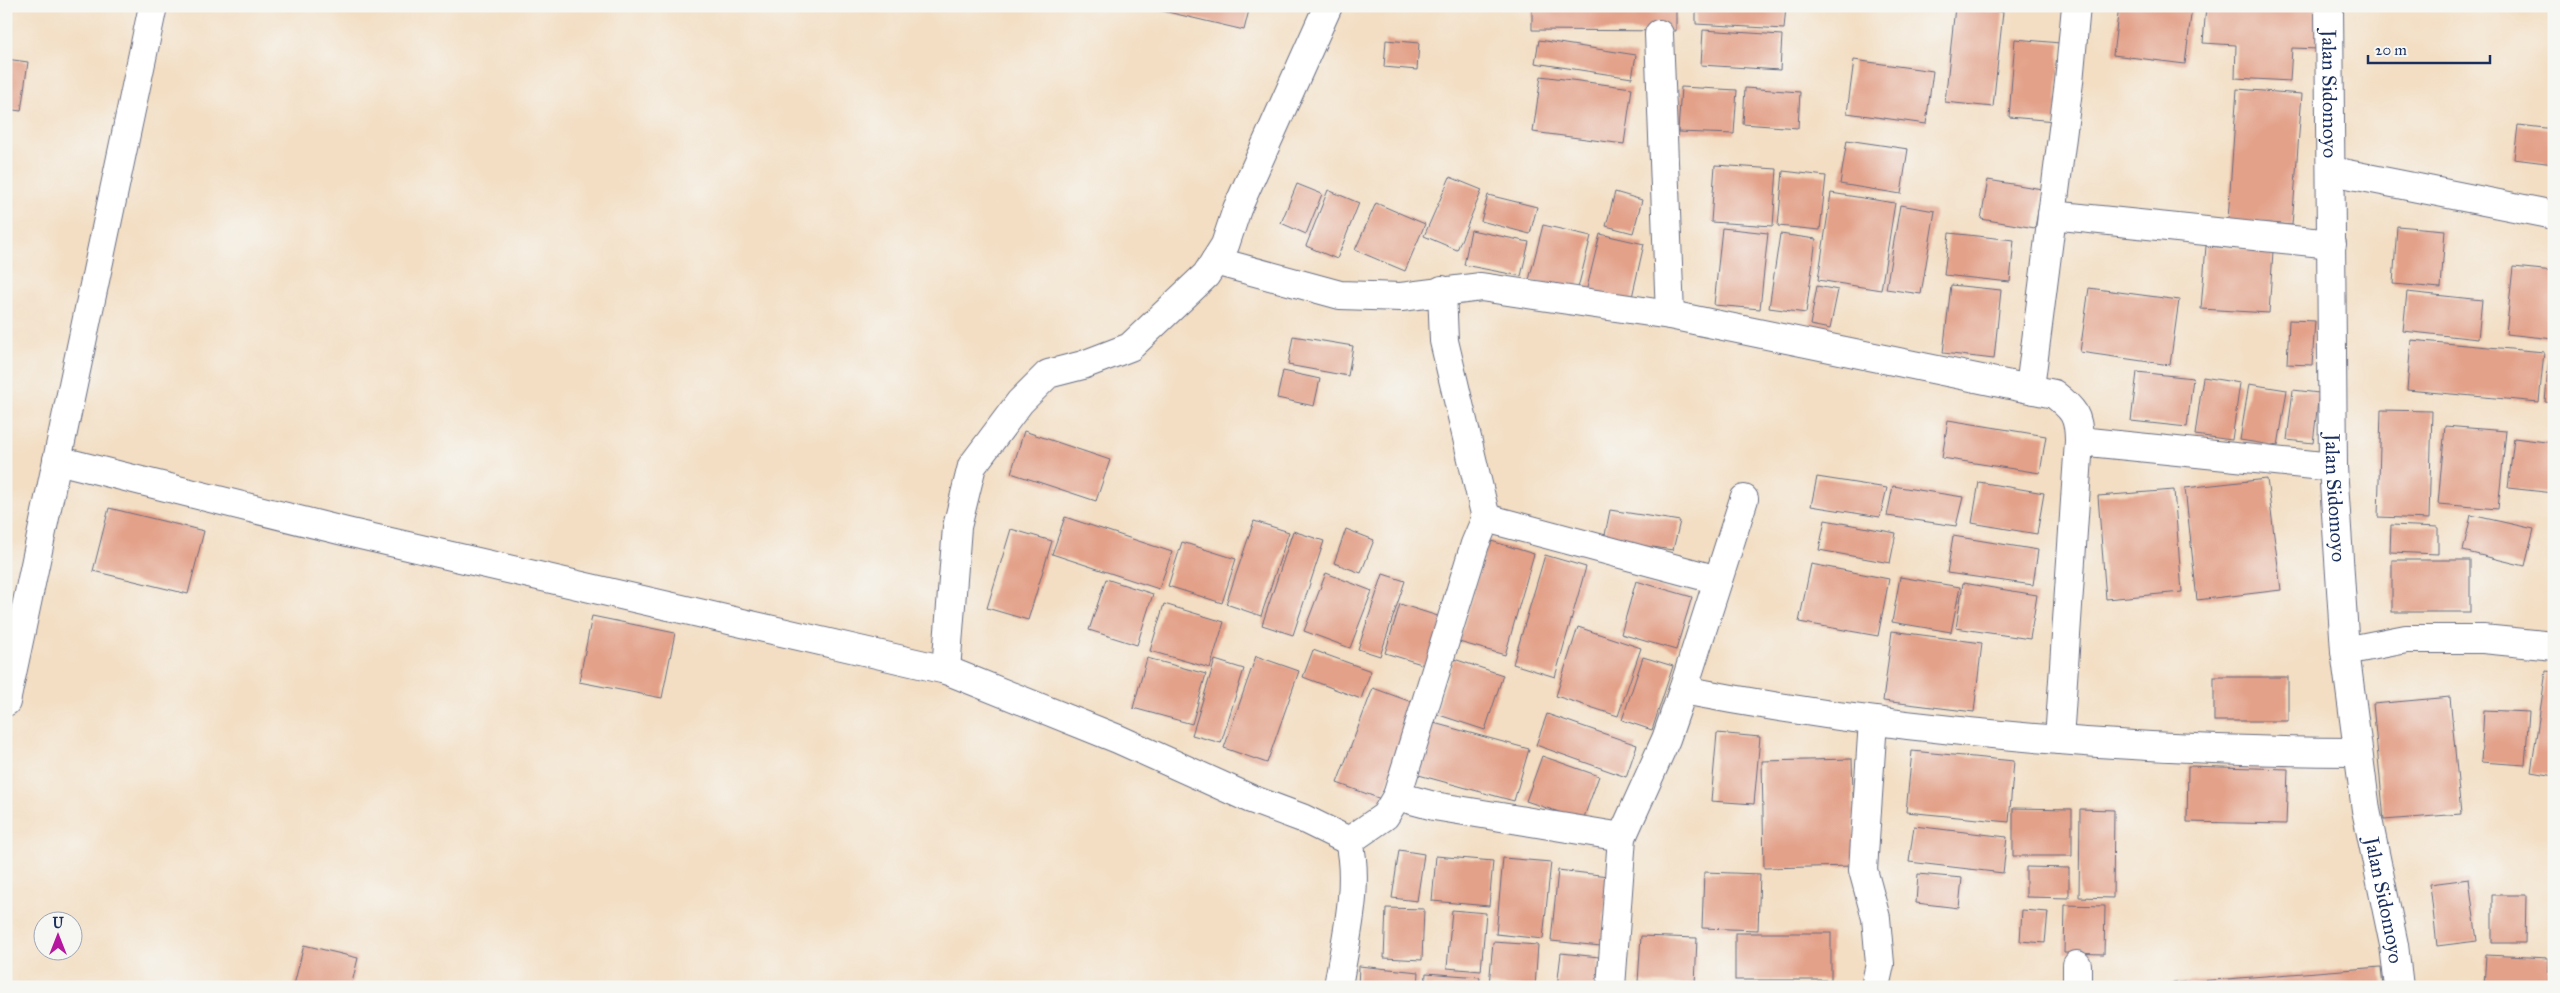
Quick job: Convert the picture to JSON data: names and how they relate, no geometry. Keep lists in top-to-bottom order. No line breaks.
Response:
{"streets":{"street":["Jalan Sidomoyo"]},"scale_bar":"20 m","north":"top"}
